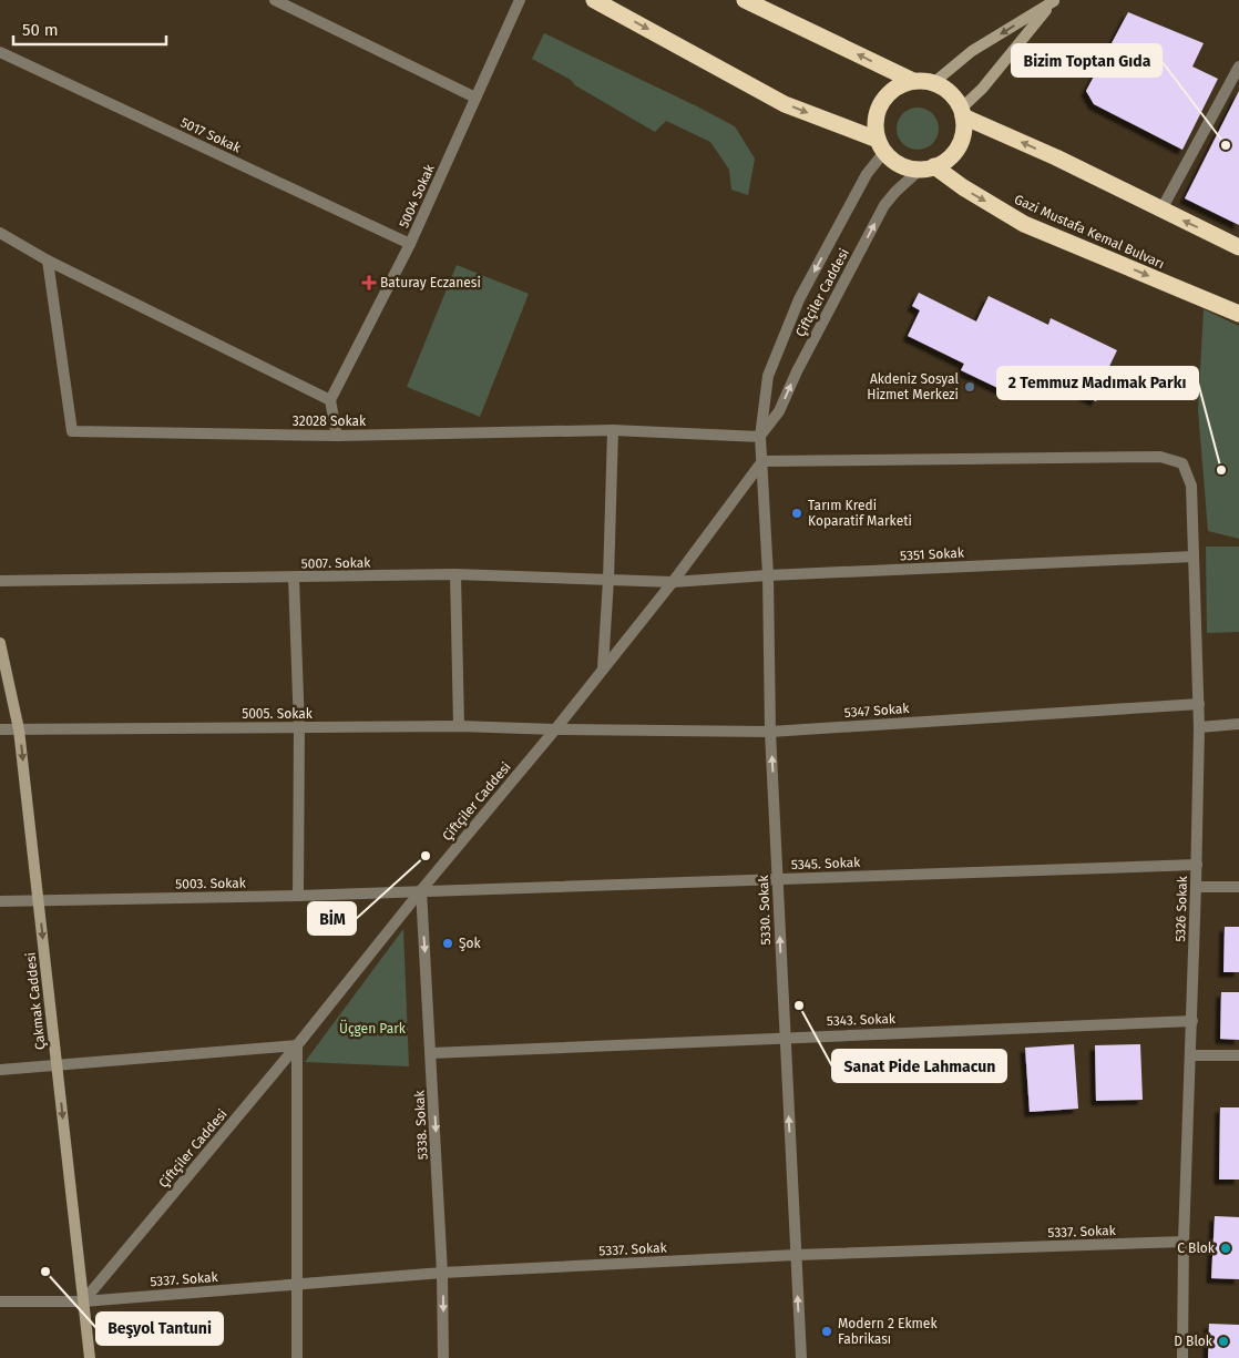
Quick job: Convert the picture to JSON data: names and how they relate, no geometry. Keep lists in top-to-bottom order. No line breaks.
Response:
{"streets":{"highway":["Gazi Mustafa Kemal Bulvarı"],"street":["5017 Sokak","5004 Sokak","Çiftçiler Caddesi","32028 Sokak","5351 Sokak","5007. Sokak","5347 Sokak","5005. Sokak","5345. Sokak","5003. Sokak","5326 Sokak","5330. Sokak","Çakmak Caddesi","5343. Sokak","5338. Sokak","5337. Sokak"]},"crossings":[["5017 Sokak","5004 Sokak"],["Gazi Mustafa Kemal Bulvarı","Çiftçiler Caddesi"],["Çiftçiler Caddesi","32028 Sokak"],["Çiftçiler Caddesi","5351 Sokak"],["Çiftçiler Caddesi","5007. Sokak"],["Çiftçiler Caddesi","5347 Sokak"],["Çiftçiler Caddesi","5005. Sokak"],["Çiftçiler Caddesi","5345. Sokak"],["Çiftçiler Caddesi","5003. Sokak"],["Çiftçiler Caddesi","5326 Sokak"],["Çiftçiler Caddesi","5330. Sokak"],["Çiftçiler Caddesi","Çakmak Caddesi"],["Çiftçiler Caddesi","5338. Sokak"],["Çiftçiler Caddesi","5337. Sokak"],["5351 Sokak","5007. Sokak"],["5351 Sokak","5326 Sokak"],["5351 Sokak","5330. Sokak"],["5347 Sokak","5005. Sokak"],["5347 Sokak","5326 Sokak"],["5347 Sokak","5330. Sokak"],["5005. Sokak","Çakmak Caddesi"],["5345. Sokak","5003. Sokak"],["5345. Sokak","5326 Sokak"],["5345. Sokak","5330. Sokak"],["5345. Sokak","5338. Sokak"],["5003. Sokak","Çakmak Caddesi"],["5003. Sokak","5338. Sokak"],["5326 Sokak","5330. Sokak"],["5326 Sokak","5343. Sokak"],["5326 Sokak","5337. Sokak"],["5330. Sokak","5343. Sokak"],["5330. Sokak","5337. Sokak"],["Çakmak Caddesi","5337. Sokak"],["5343. Sokak","5338. Sokak"],["5338. Sokak","5337. Sokak"]],"one_way":["5330. Sokak","Çakmak Caddesi","5338. Sokak"],"parks":["Üçgen Park"],"places":{"other":["Bizim Toptan Gıda","Akdeniz Sosyal Hizmet Merkezi","2 Temmuz Madımak Parkı","Tarım Kredi Koparatif Marketi","BİM","Şok","Sanat Pide Lahmacun","C Blok","Beşyol Tantuni","Modern 2 Ekmek Fabrikası","D Blok"],"health":["Baturay Eczanesi"]},"scale_bar":"50 m"}
